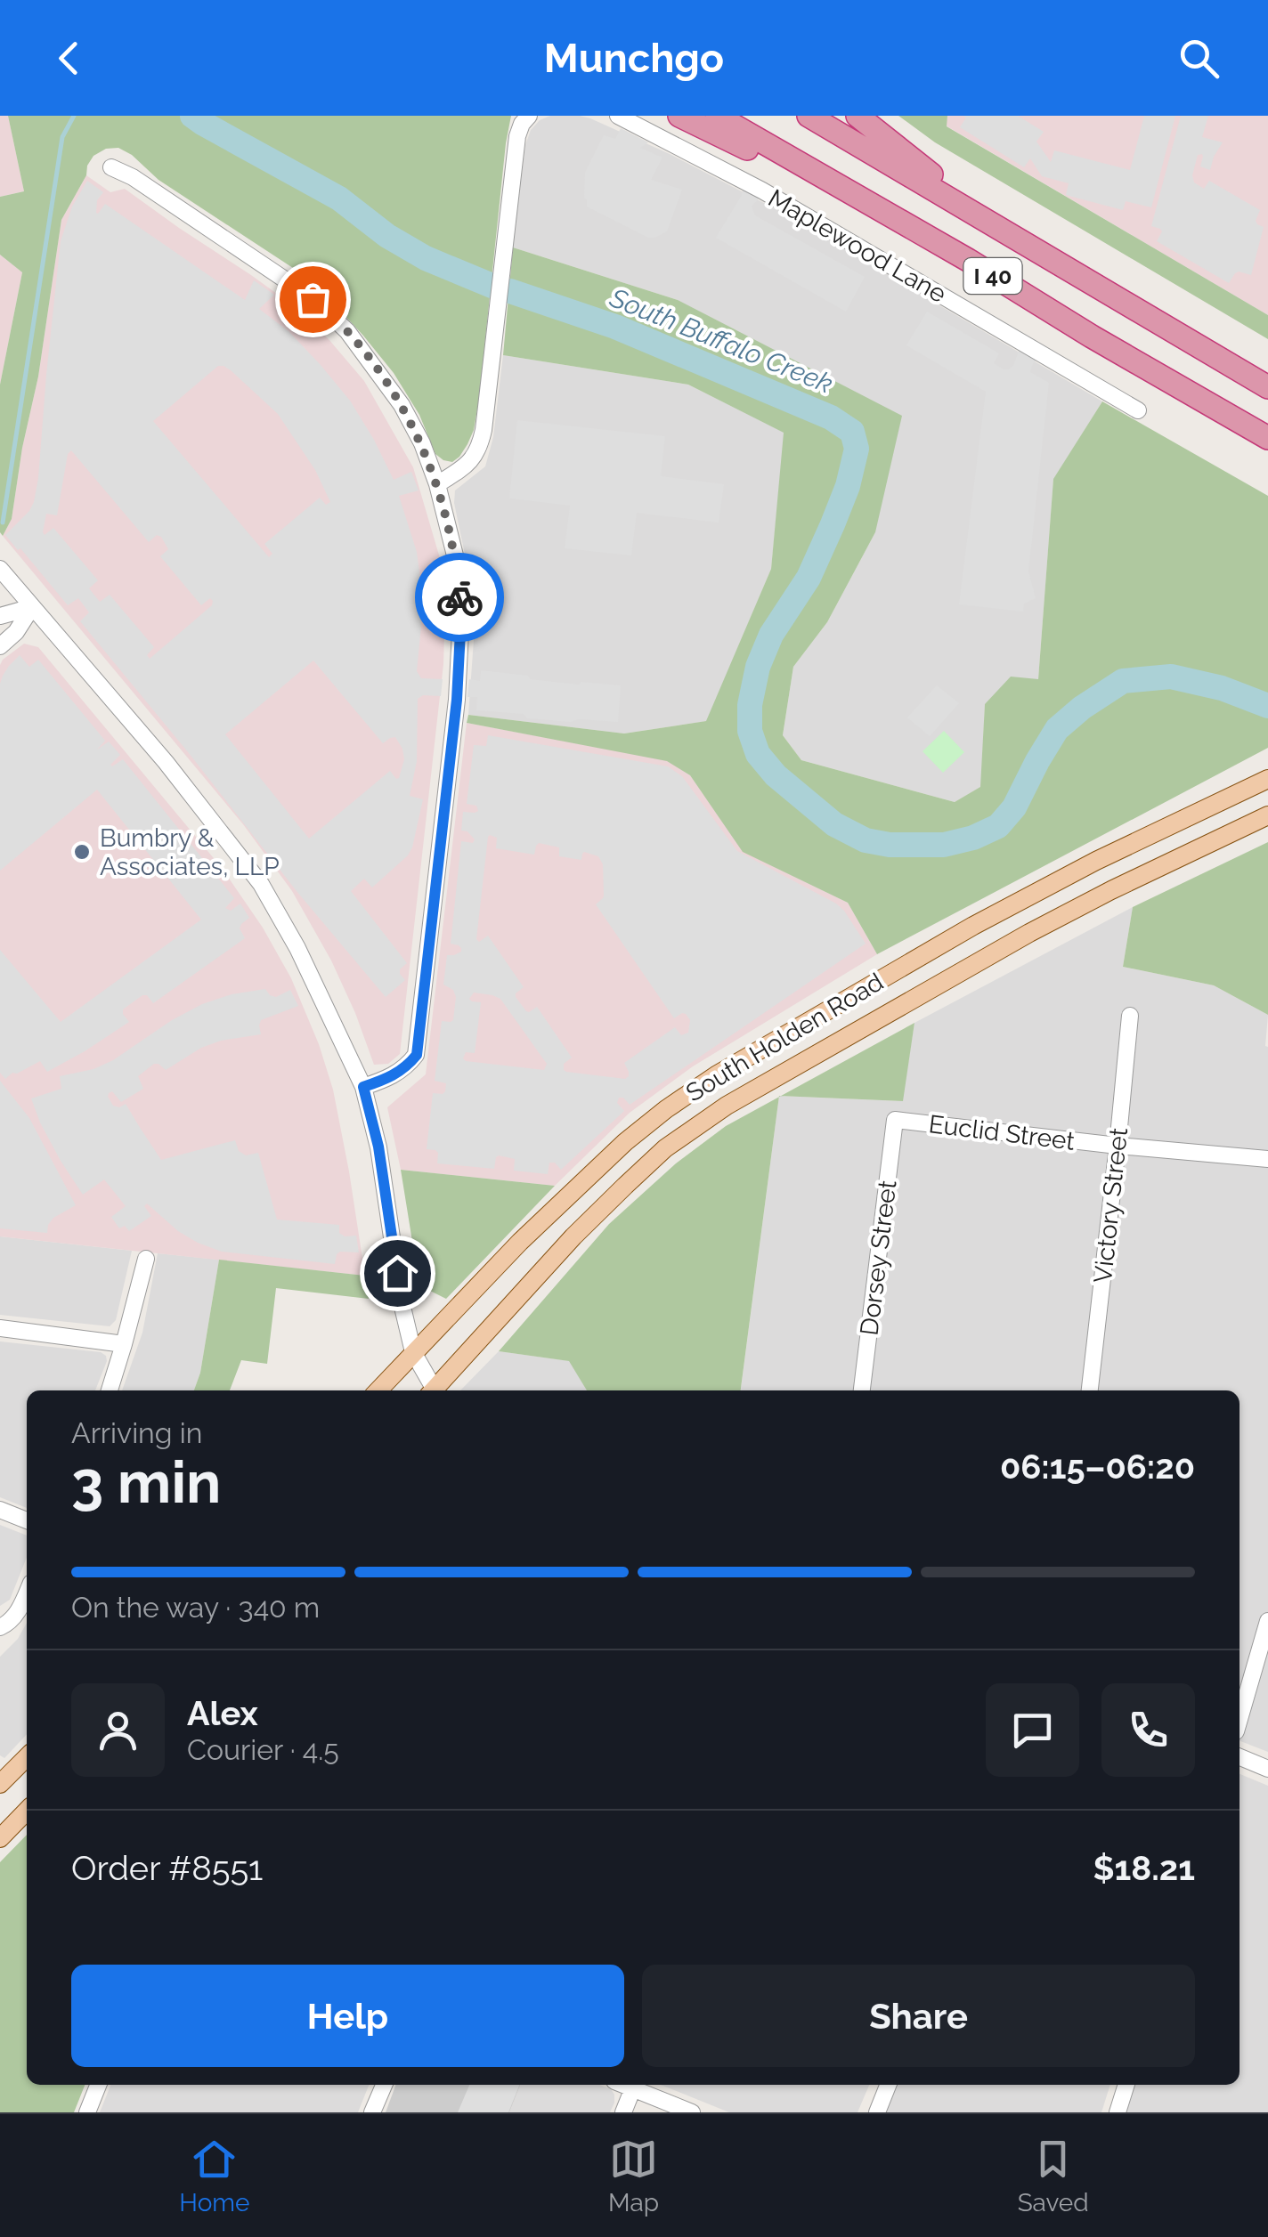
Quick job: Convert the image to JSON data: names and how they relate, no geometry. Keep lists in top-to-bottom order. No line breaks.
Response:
{"streets":{"highway":["I 40"],"main road":["South Holden Road"],"street":["Maplewood Lane","Euclid Street","Victory Street","Dorsey Street"]},"crossings":[["Euclid Street","Victory Street"],["Euclid Street","Dorsey Street"]],"water":["South Buffalo Creek"],"places":["Bumbry & Associates, LLP"],"page":{"header":"Munchgo","heading":["3 min","Arriving in","06:15–06:20"],"panel":["Alex","Courier · 4.5","Order #8551","$18.21"],"bar":"On the way · 340 m","buttons":["Help","Share"],"tabs":["Home","Map","Saved"]}}
